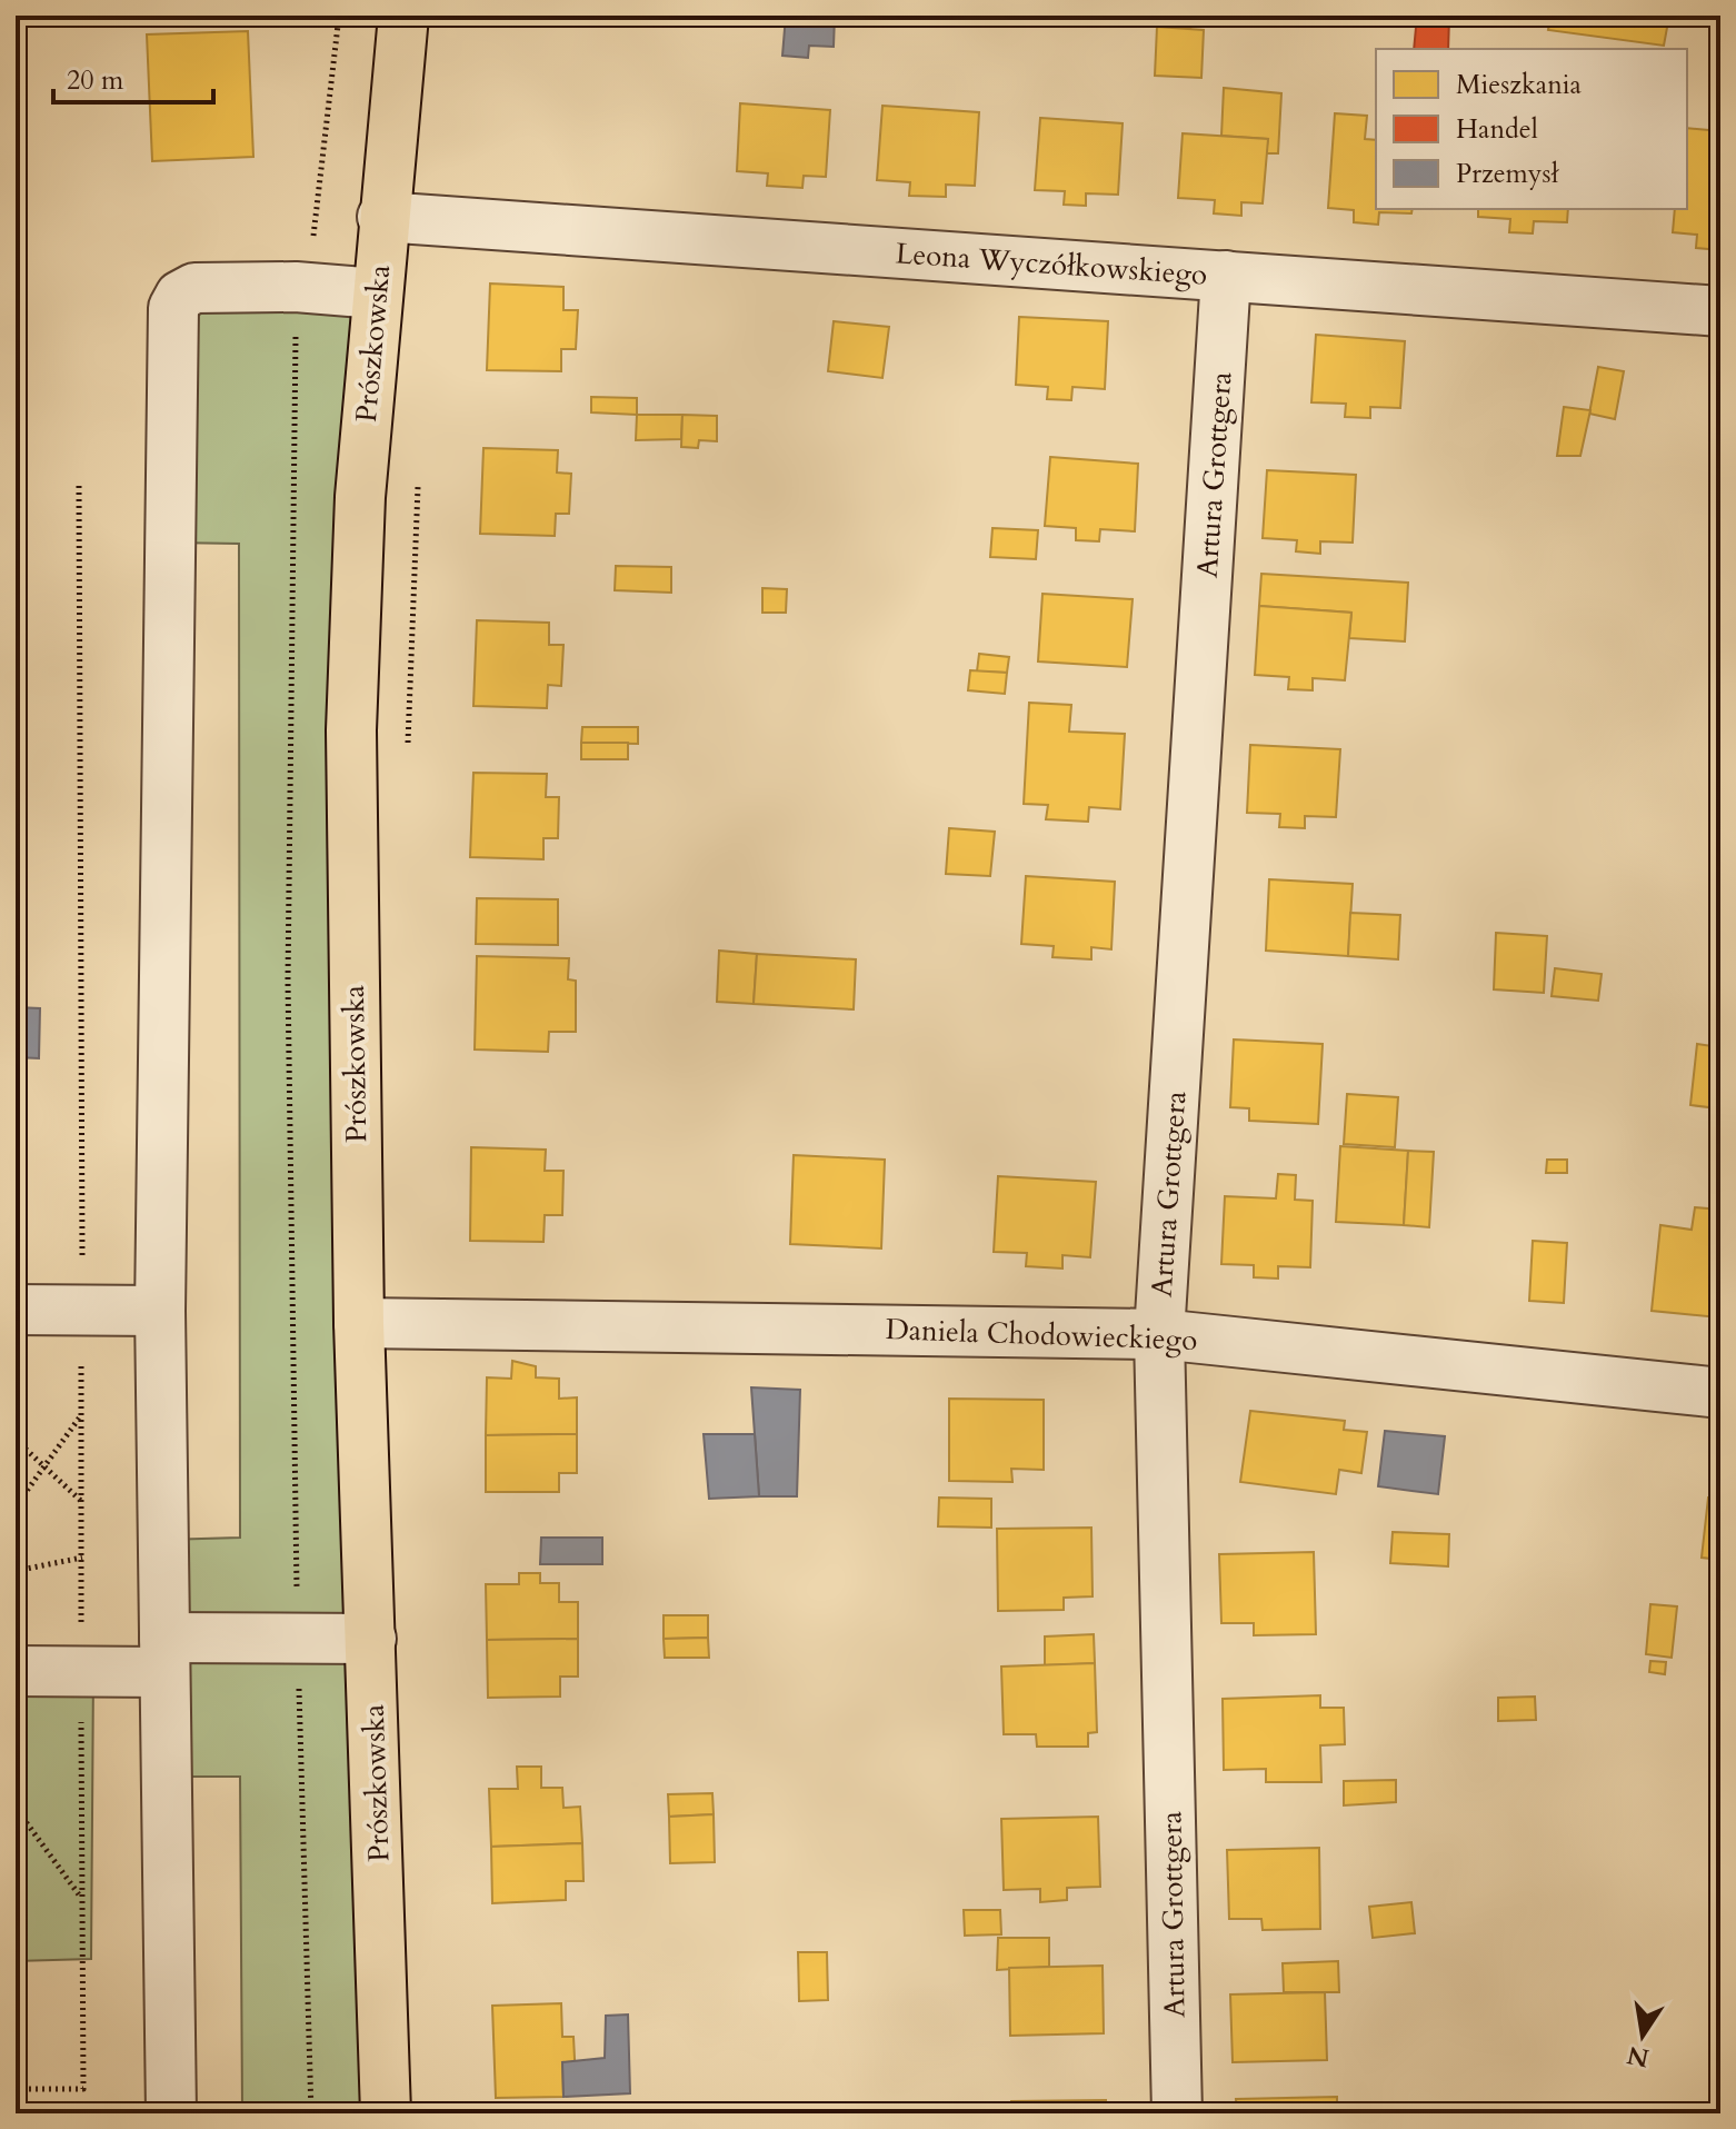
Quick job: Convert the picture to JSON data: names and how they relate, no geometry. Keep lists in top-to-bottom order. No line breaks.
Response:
{"streets":{"main road":["Prószkowska"],"street":["Leona Wyczółkowskiego","Artura Grottgera","Daniela Chodowieckiego"]},"crossings":[["Leona Wyczółkowskiego","Prószkowska"],["Leona Wyczółkowskiego","Artura Grottgera"],["Prószkowska","Daniela Chodowieckiego"],["Artura Grottgera","Daniela Chodowieckiego"]],"legend":["Mieszkania","Handel","Przemysł"],"scale_bar":"20 m","north":"bottom"}
